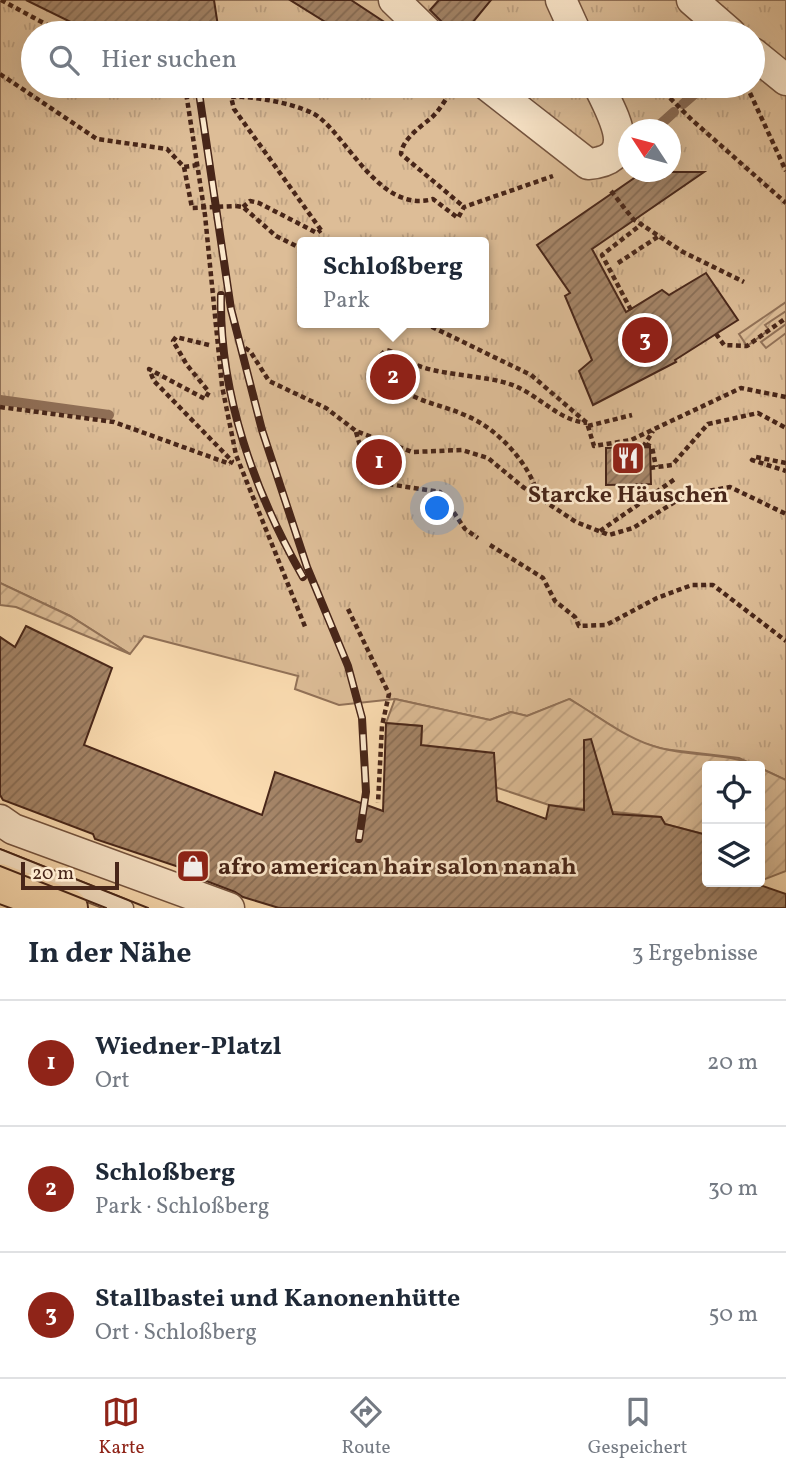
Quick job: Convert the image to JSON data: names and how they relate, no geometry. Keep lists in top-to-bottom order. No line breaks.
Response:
{"places":{"restaurant":["Starcke Häuschen"],"shop":["afro american hair salon nanah"]},"scale_bar":"20 m","north":"top left","page":{"search":"Hier suchen","popup":["Schloßberg","Park"],"pins":["3","2","1"],"scale":"20 m","heading":["In der Nähe","3 Ergebnisse"],"list":[{"mark":"1","name":"Wiedner-Platzl","note":"Ort","value":"20 m"},{"mark":"2","name":"Schloßberg","note":"Park · Schloßberg","value":"30 m"},{"mark":"3","name":"Stallbastei und Kanonenhütte","note":"Ort · Schloßberg","value":"50 m"}],"nav":["Karte","Route","Gespeichert"]}}
